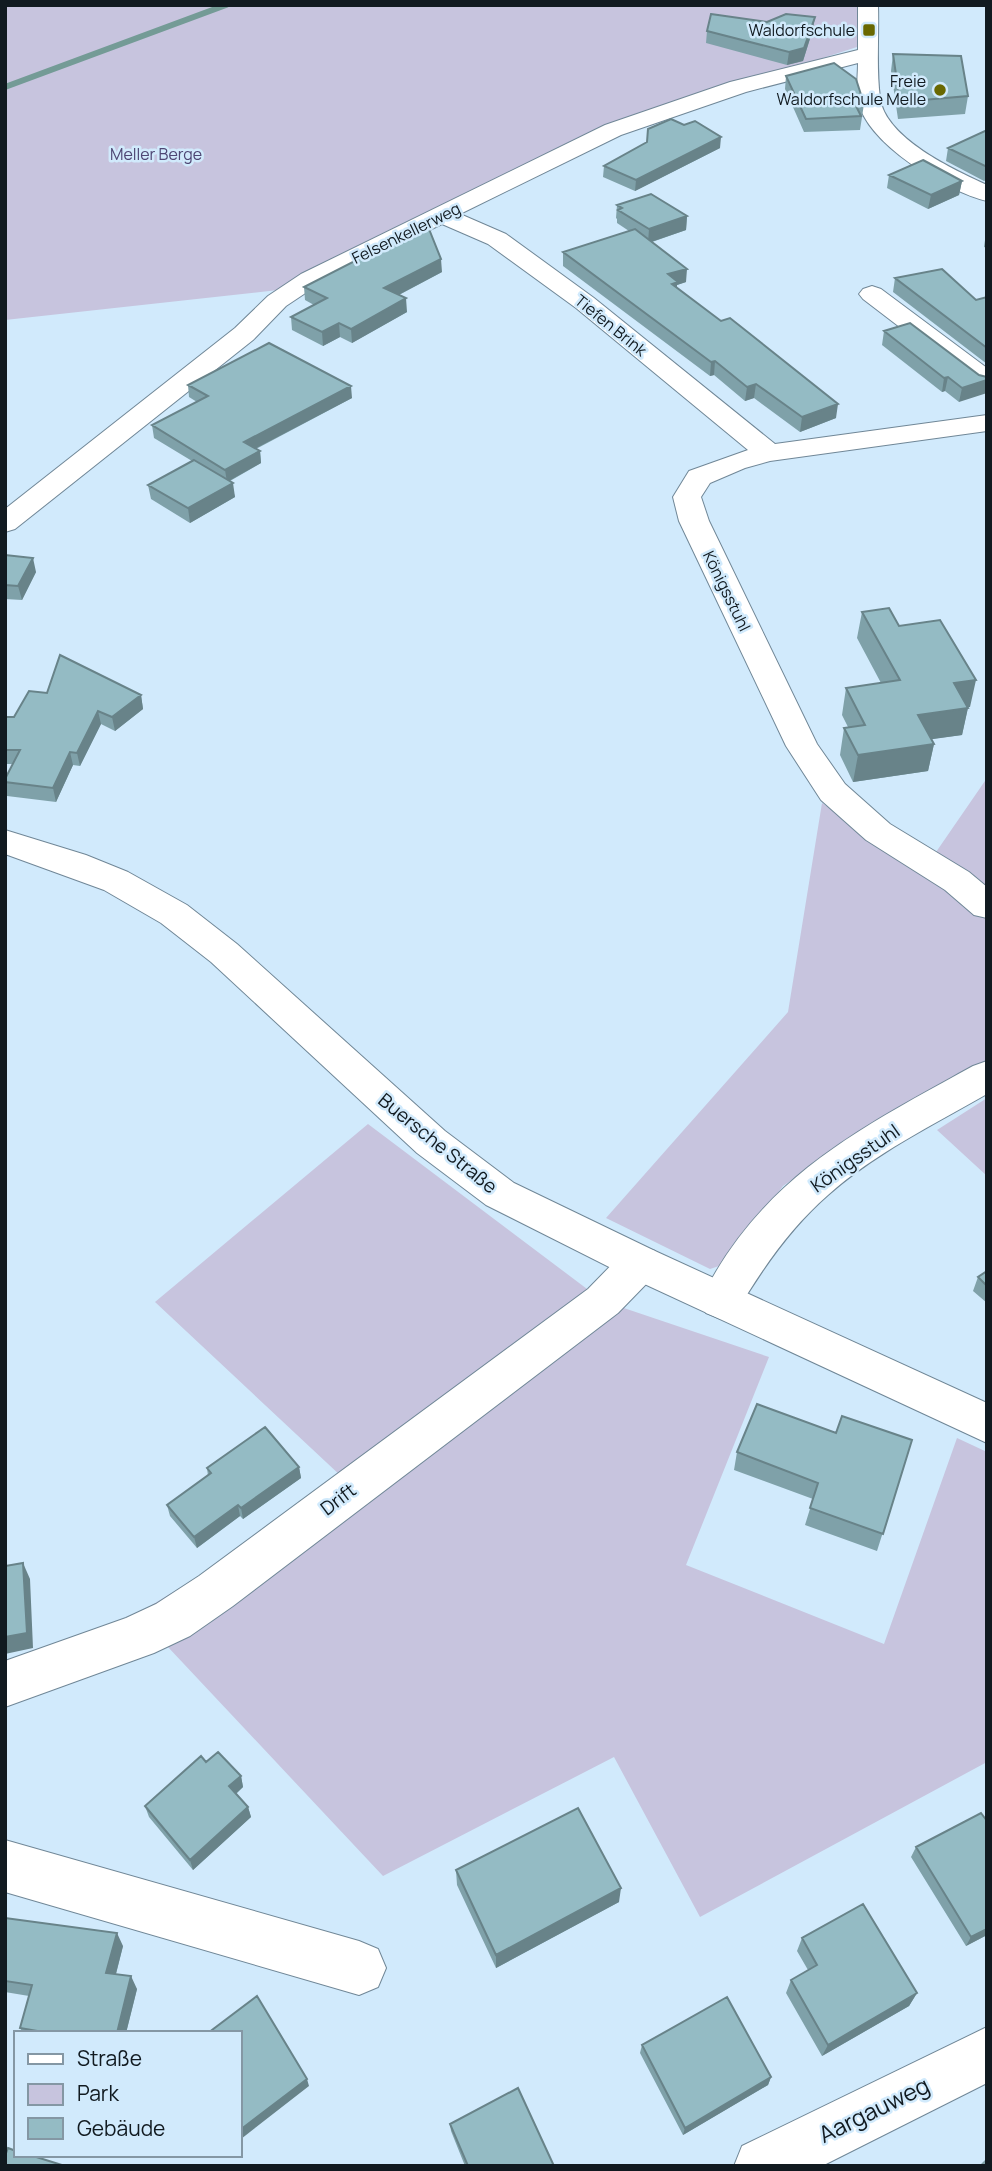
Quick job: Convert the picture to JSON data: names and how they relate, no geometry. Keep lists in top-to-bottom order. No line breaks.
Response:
{"streets":{"street":["Felsenkellerweg","Tiefen Brink","Königsstuhl","Buersche Straße","Drift","Aargauweg"]},"crossings":[["Felsenkellerweg","Tiefen Brink"],["Tiefen Brink","Königsstuhl"],["Königsstuhl","Buersche Straße"],["Buersche Straße","Drift"]],"parks":["Meller Berge"],"places":{"transit":["Waldorfschule"],"other":["Freie Waldorfschule Melle"]},"legend":["Straße","Park","Gebäude"]}
